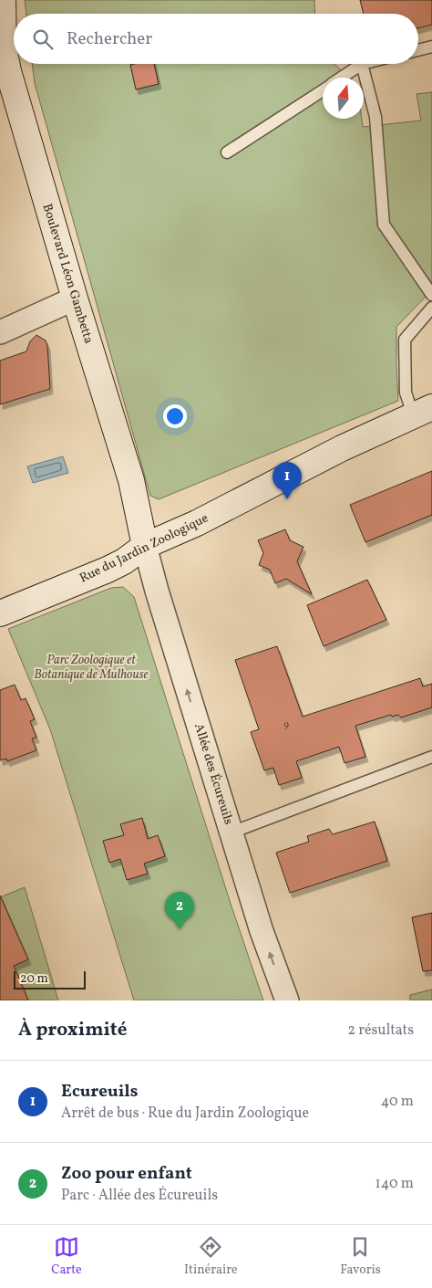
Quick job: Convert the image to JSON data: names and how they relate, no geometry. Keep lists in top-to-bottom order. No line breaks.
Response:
{"streets":{"main road":["Boulevard Léon Gambetta","Rue du Jardin Zoologique"],"street":["Allée des Écureuils"]},"crossings":[["Boulevard Léon Gambetta","Rue du Jardin Zoologique"],["Boulevard Léon Gambetta","Allée des Écureuils"],["Rue du Jardin Zoologique","Allée des Écureuils"]],"one_way":["Allée des Écureuils"],"parks":["Parc Zoologique et Botanique de Mulhouse"],"house_numbers":["9"],"scale_bar":"20 m","north":"top","page":{"search":"Rechercher","pins":["1","2"],"scale":"20 m","heading":["À proximité","2 résultats"],"list":[{"mark":"1","name":"Ecureuils","note":"Arrêt de bus · Rue du Jardin Zoologique","value":"40 m"},{"mark":"2","name":"Zoo pour enfant","note":"Parc · Allée des Écureuils","value":"140 m"}],"nav":["Carte","Itinéraire","Favoris"]}}
